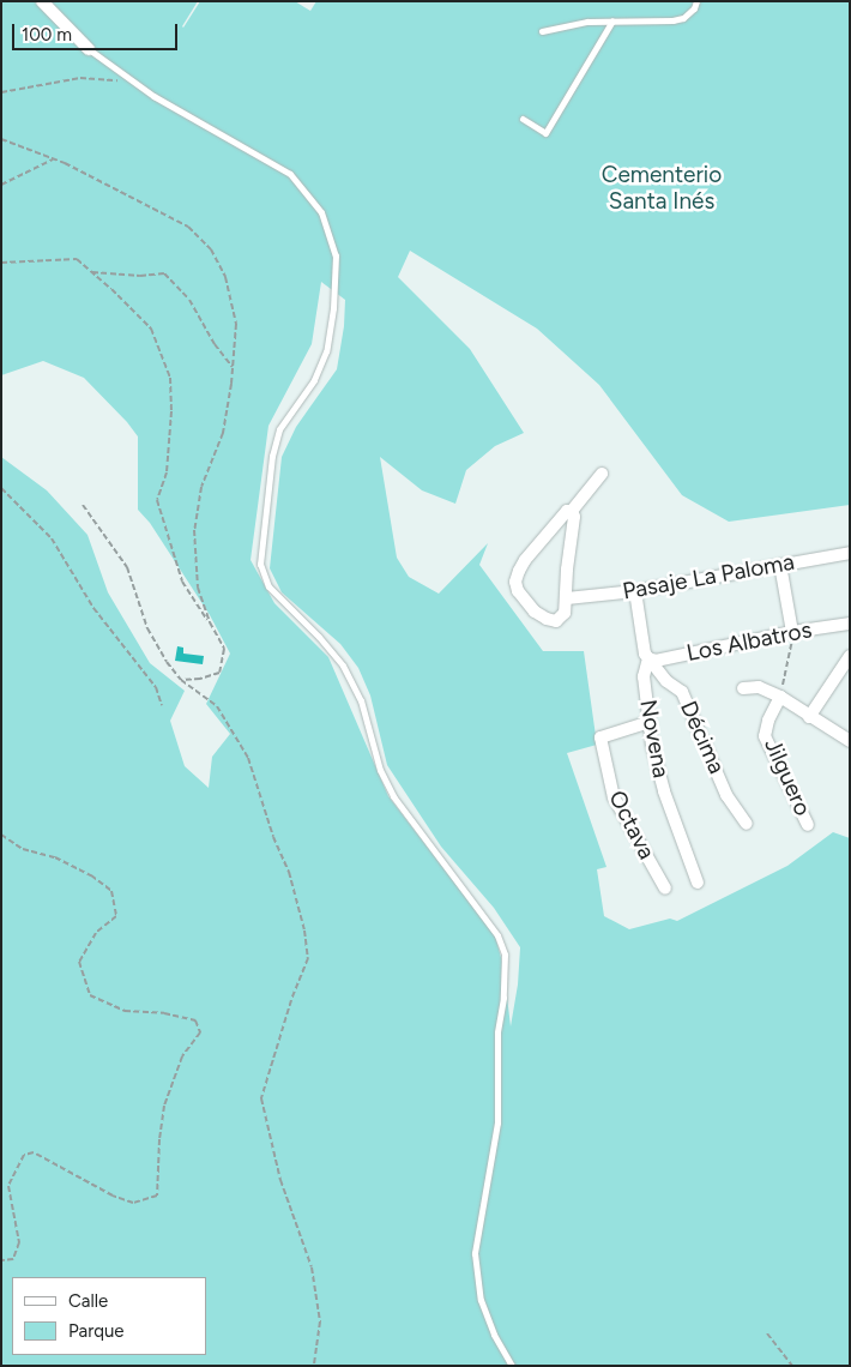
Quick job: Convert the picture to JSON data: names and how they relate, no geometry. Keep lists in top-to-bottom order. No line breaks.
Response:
{"streets":{"street":["Pasaje La Paloma","Los Albatros","Décima","Novena","Jilguero","Octava"]},"crossings":[["Pasaje La Paloma","Novena"],["Los Albatros","Décima"],["Los Albatros","Novena"],["Décima","Novena"],["Novena","Octava"]],"parks":["Cementerio Santa Inés"],"legend":["Calle","Parque"],"scale_bar":"100 m"}
